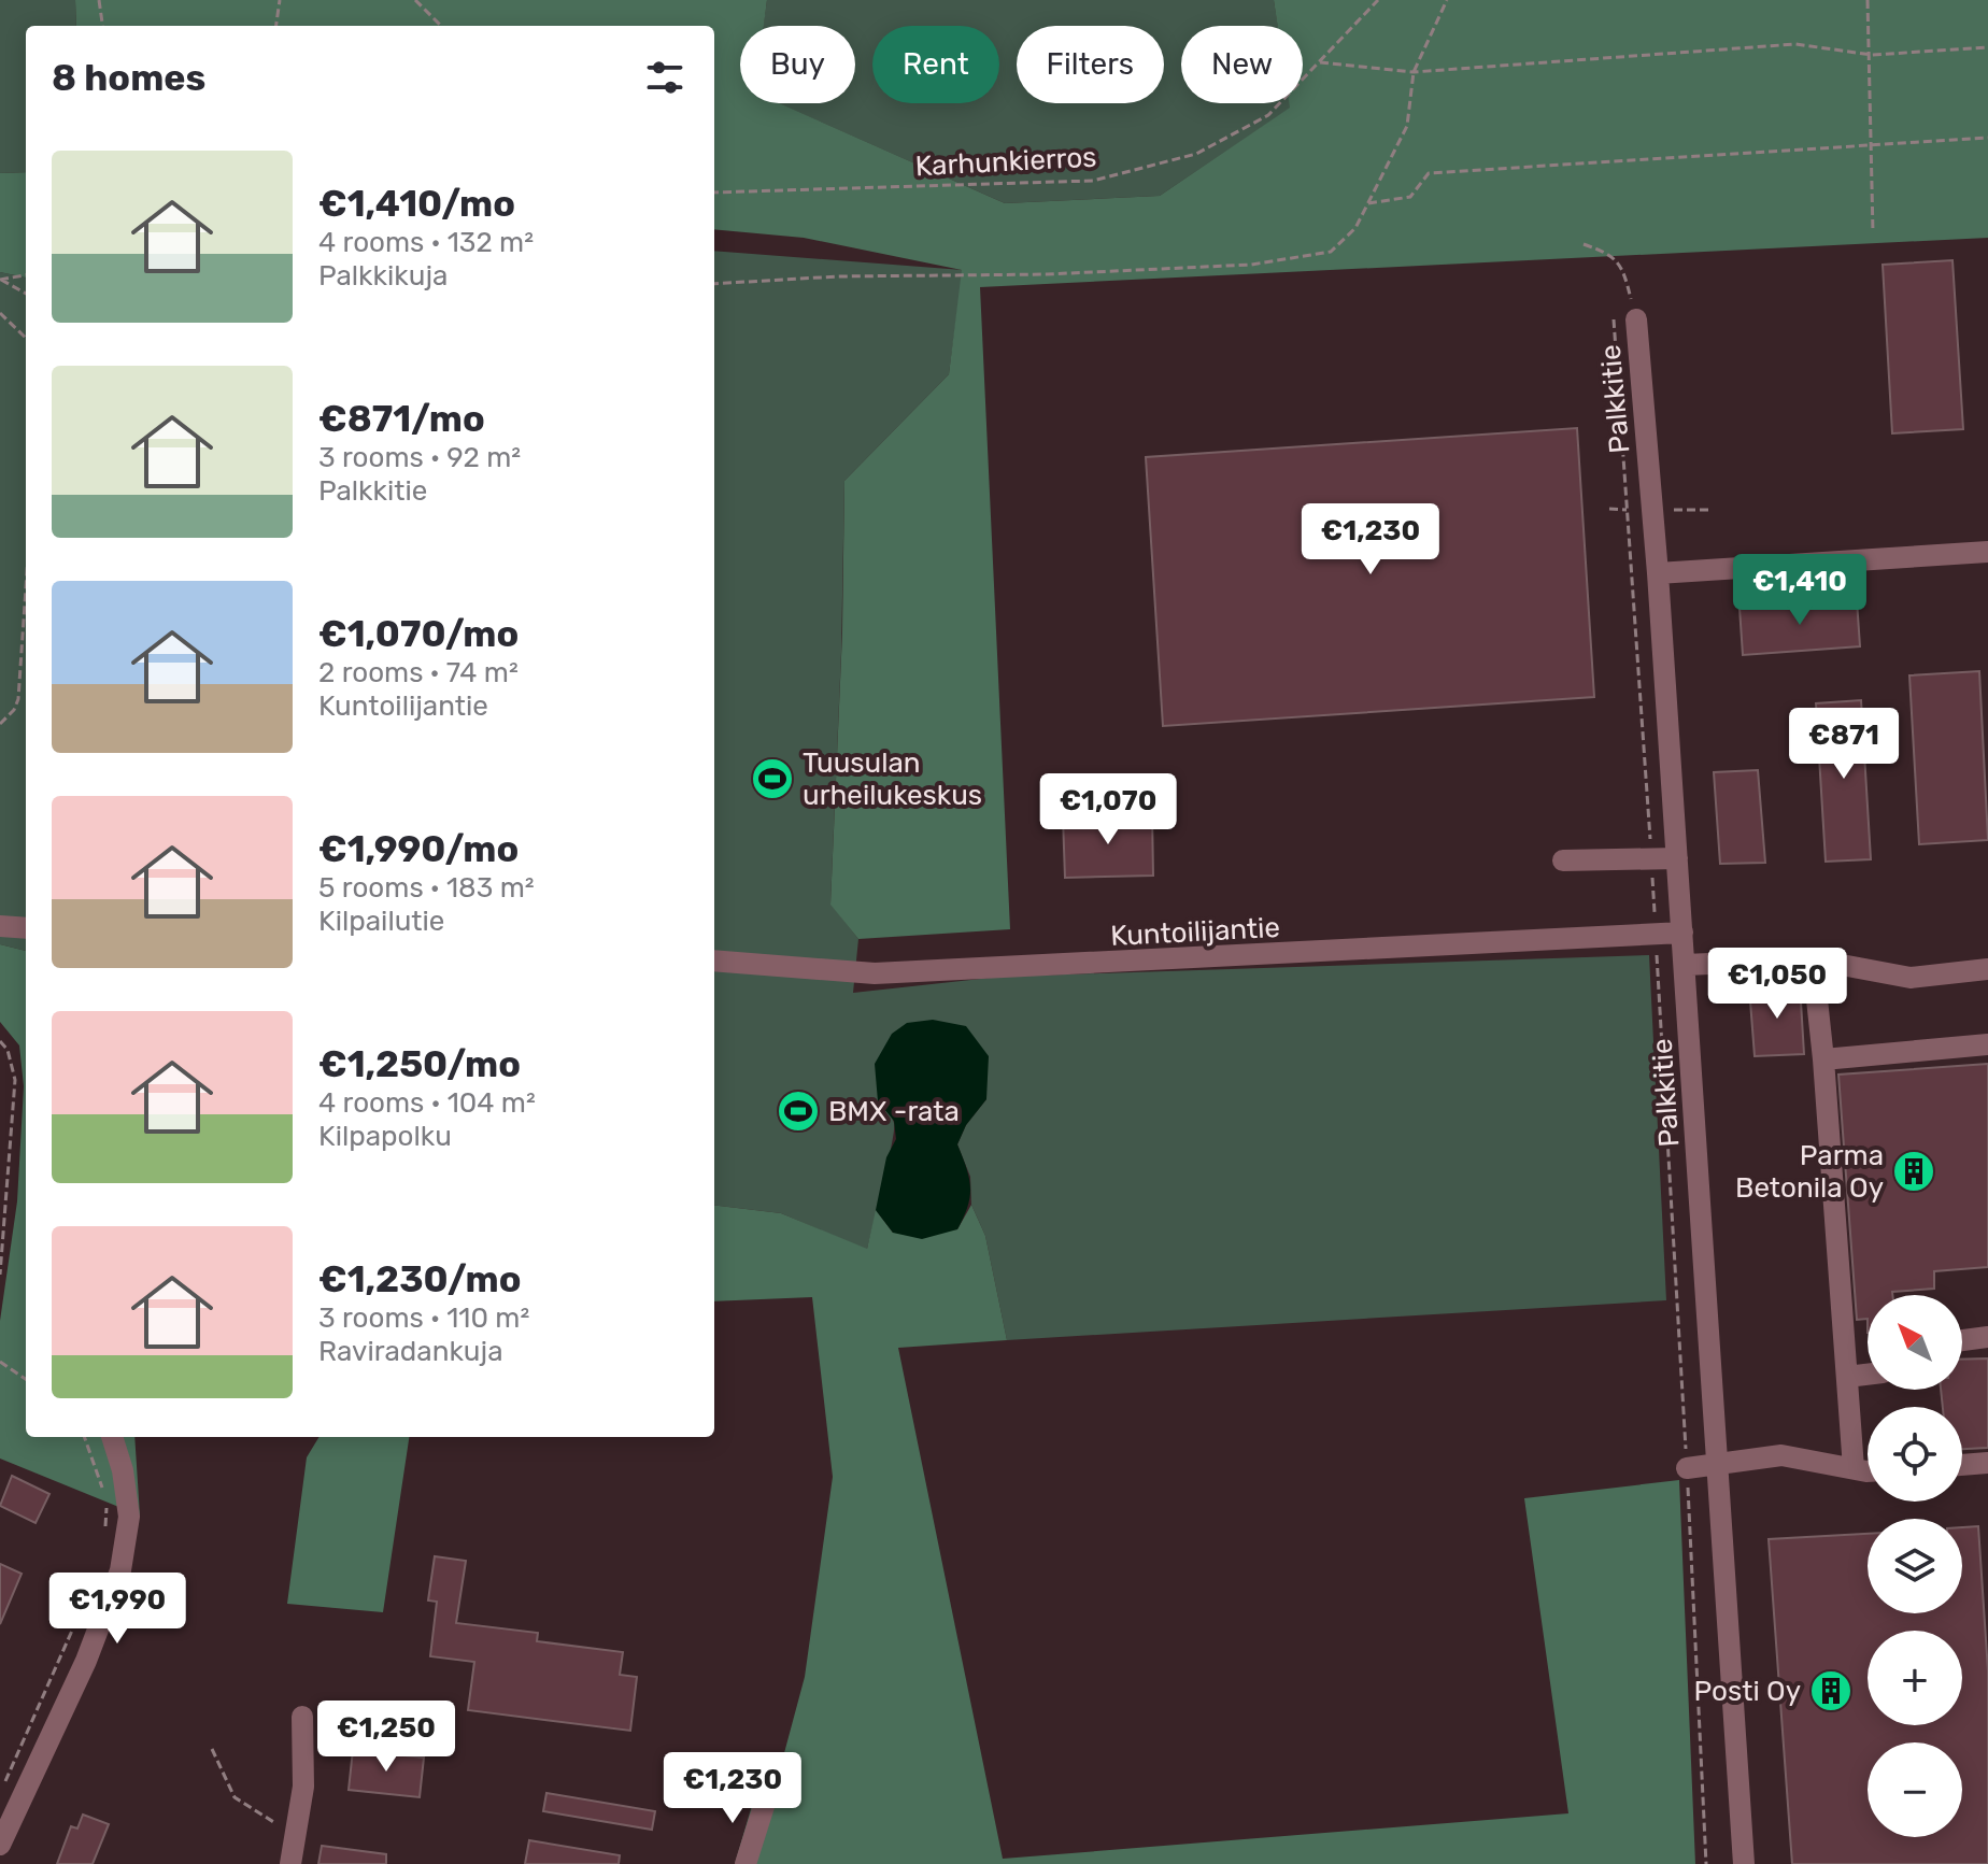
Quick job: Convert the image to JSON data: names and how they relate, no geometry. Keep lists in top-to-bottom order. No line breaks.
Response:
{"streets":{"street":["Palkkitie","Kuntoilijantie"],"path":["Karhunkierros"]},"crossings":[["Palkkitie","Kuntoilijantie"]],"places":{"sports":["Tuusulan urheilukeskus","BMX -rata"],"building":["Parma Betonila Oy","Posti Oy"]},"north":"top left","page":{"chip":["Buy","Rent","Filters","New"],"heading":"8 homes","list":[{"name":"€1,410/mo","note":"4 rooms · 132 m² · Palkkikuja"},{"name":"€871/mo","note":"3 rooms · 92 m² · Palkkitie"},{"name":"€1,070/mo","note":"2 rooms · 74 m² · Kuntoilijantie"},{"name":"€1,990/mo","note":"5 rooms · 183 m² · Kilpailutie"},{"name":"€1,250/mo","note":"4 rooms · 104 m² · Kilpapolku"},{"name":"€1,230/mo","note":"3 rooms · 110 m² · Raviradankuja"}],"price":["€1,230","€1,410","€871","€1,070","€1,050","€1,990","€1,250","€1,230"],"map_buttons":["+","−"]}}
